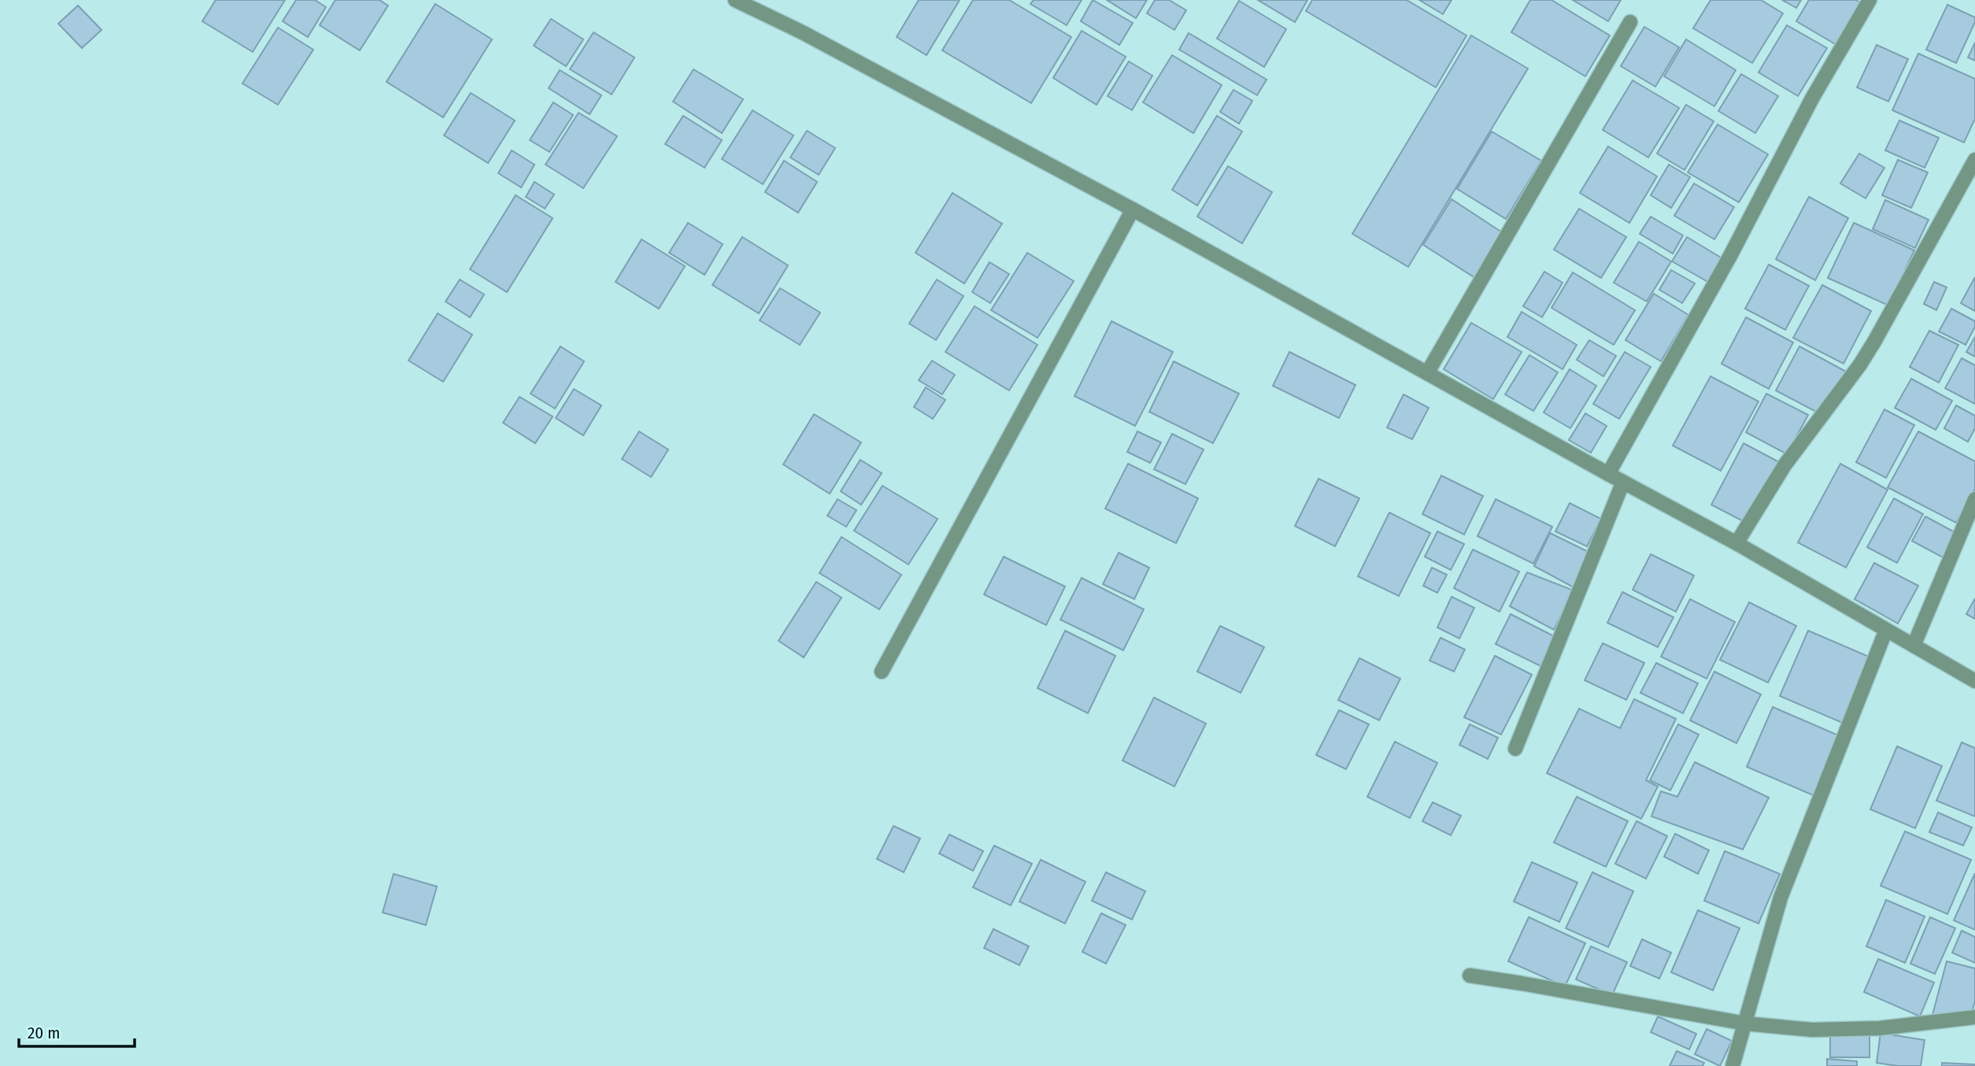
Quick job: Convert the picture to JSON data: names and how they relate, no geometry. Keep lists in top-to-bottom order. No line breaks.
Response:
{"scale_bar":"20 m"}
